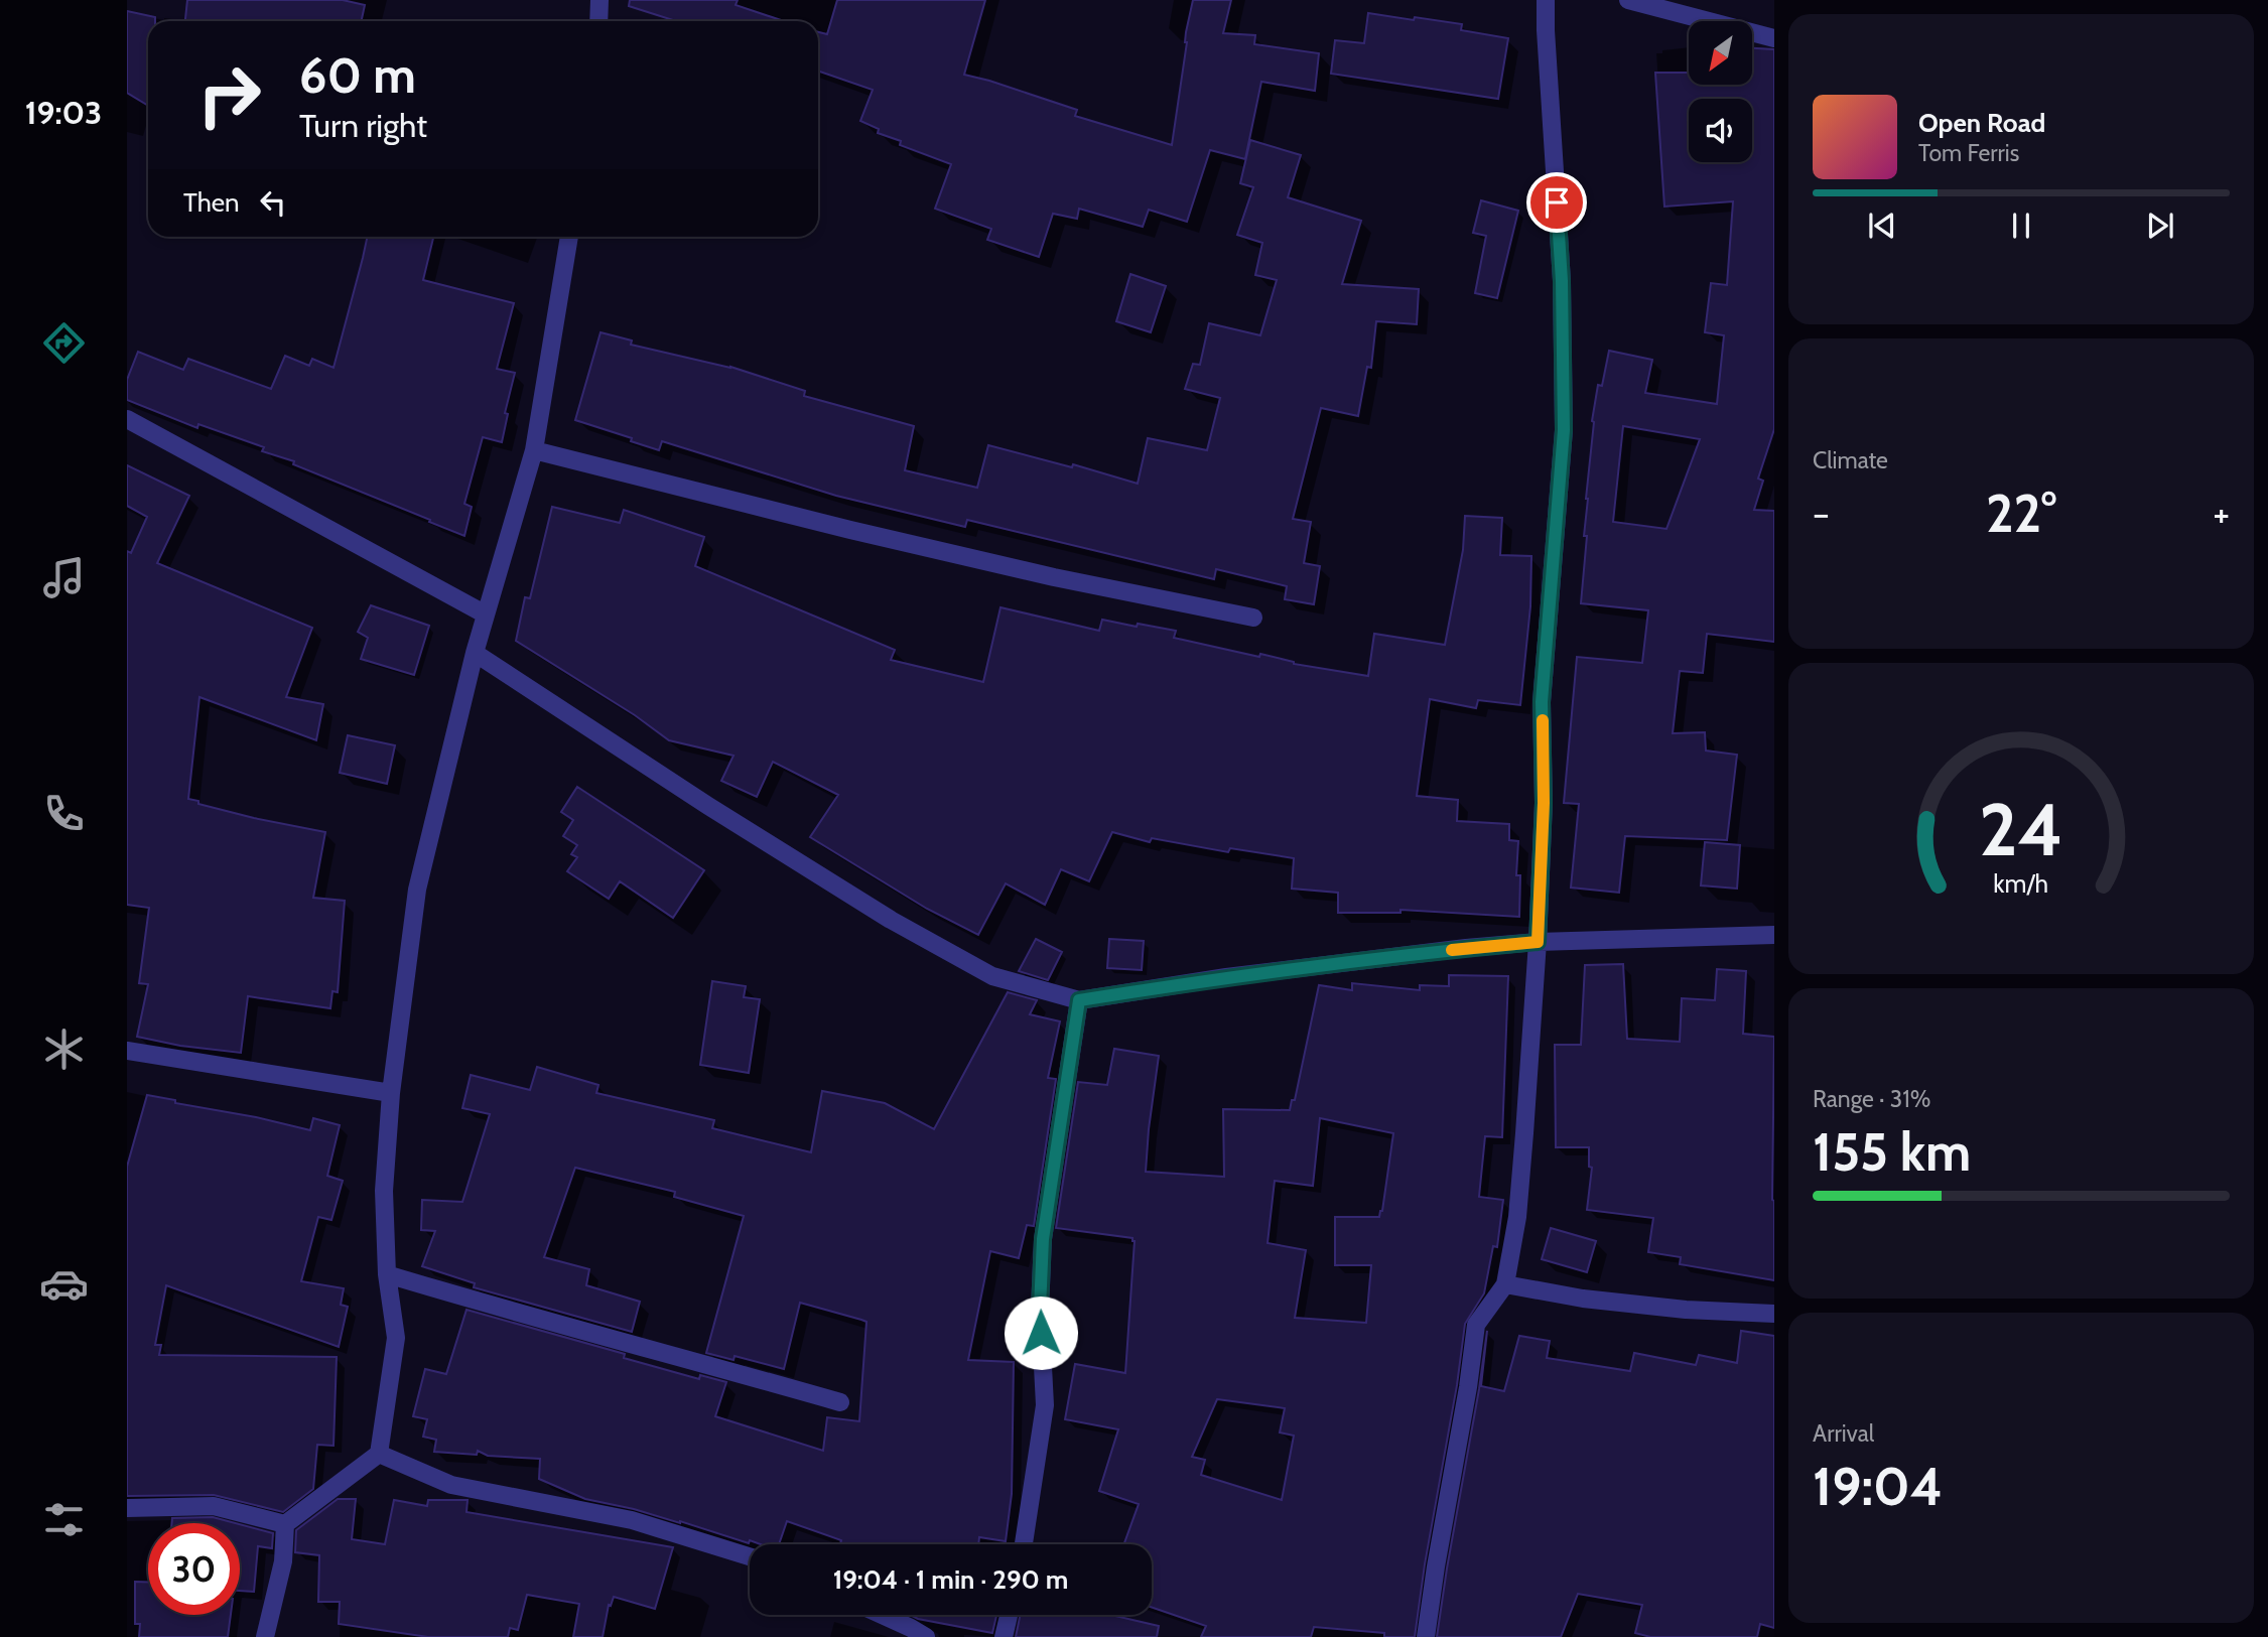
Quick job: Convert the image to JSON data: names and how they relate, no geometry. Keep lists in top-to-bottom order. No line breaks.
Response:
{"north":"bottom left","page":{"tabs":"19:03","turn":["60 m","Turn right"],"song":["Open Road","Tom Ferris"],"then":"Then","tile":["Climate",["Range · 31%","155 km"],["Arrival","19:04"]],"heat":["−","22°","+"],"limit":"30","trip":"19:04 · 1 min · 290 m","gauge":["24","km/h"]}}
